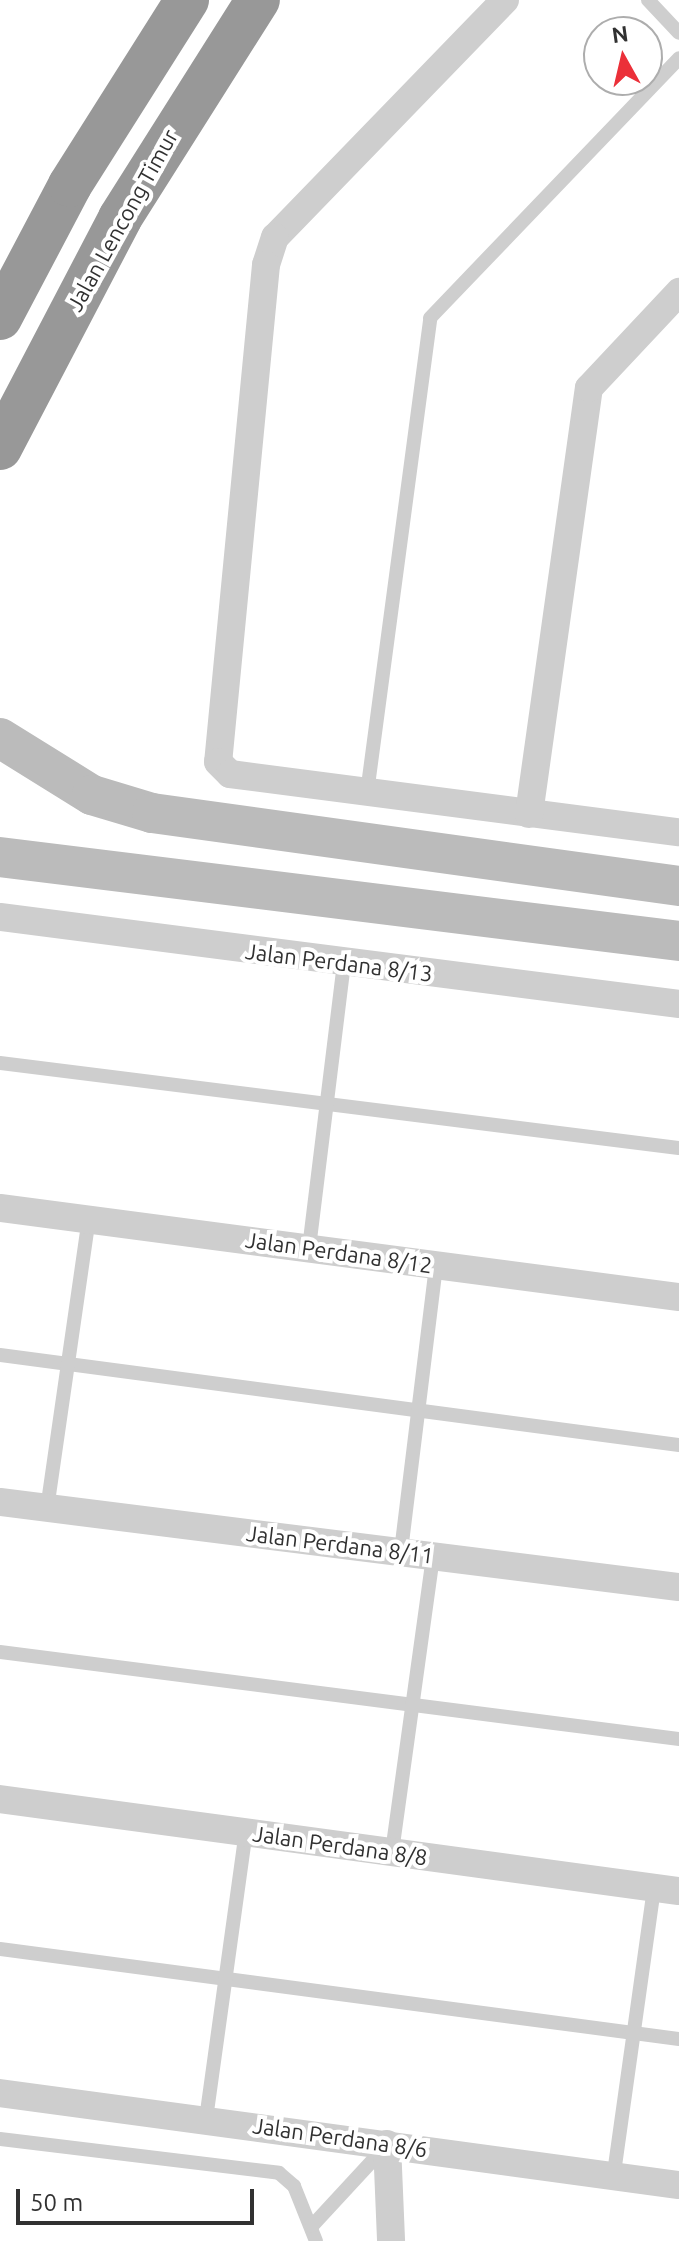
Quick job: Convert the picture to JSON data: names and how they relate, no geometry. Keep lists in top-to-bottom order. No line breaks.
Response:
{"streets":{"highway":["Jalan Lencong Timur"],"street":["Jalan Perdana 8/13","Jalan Perdana 8/12","Jalan Perdana 8/11","Jalan Perdana 8/8","Jalan Perdana 8/6"]},"scale_bar":"50 m","north":"top"}
